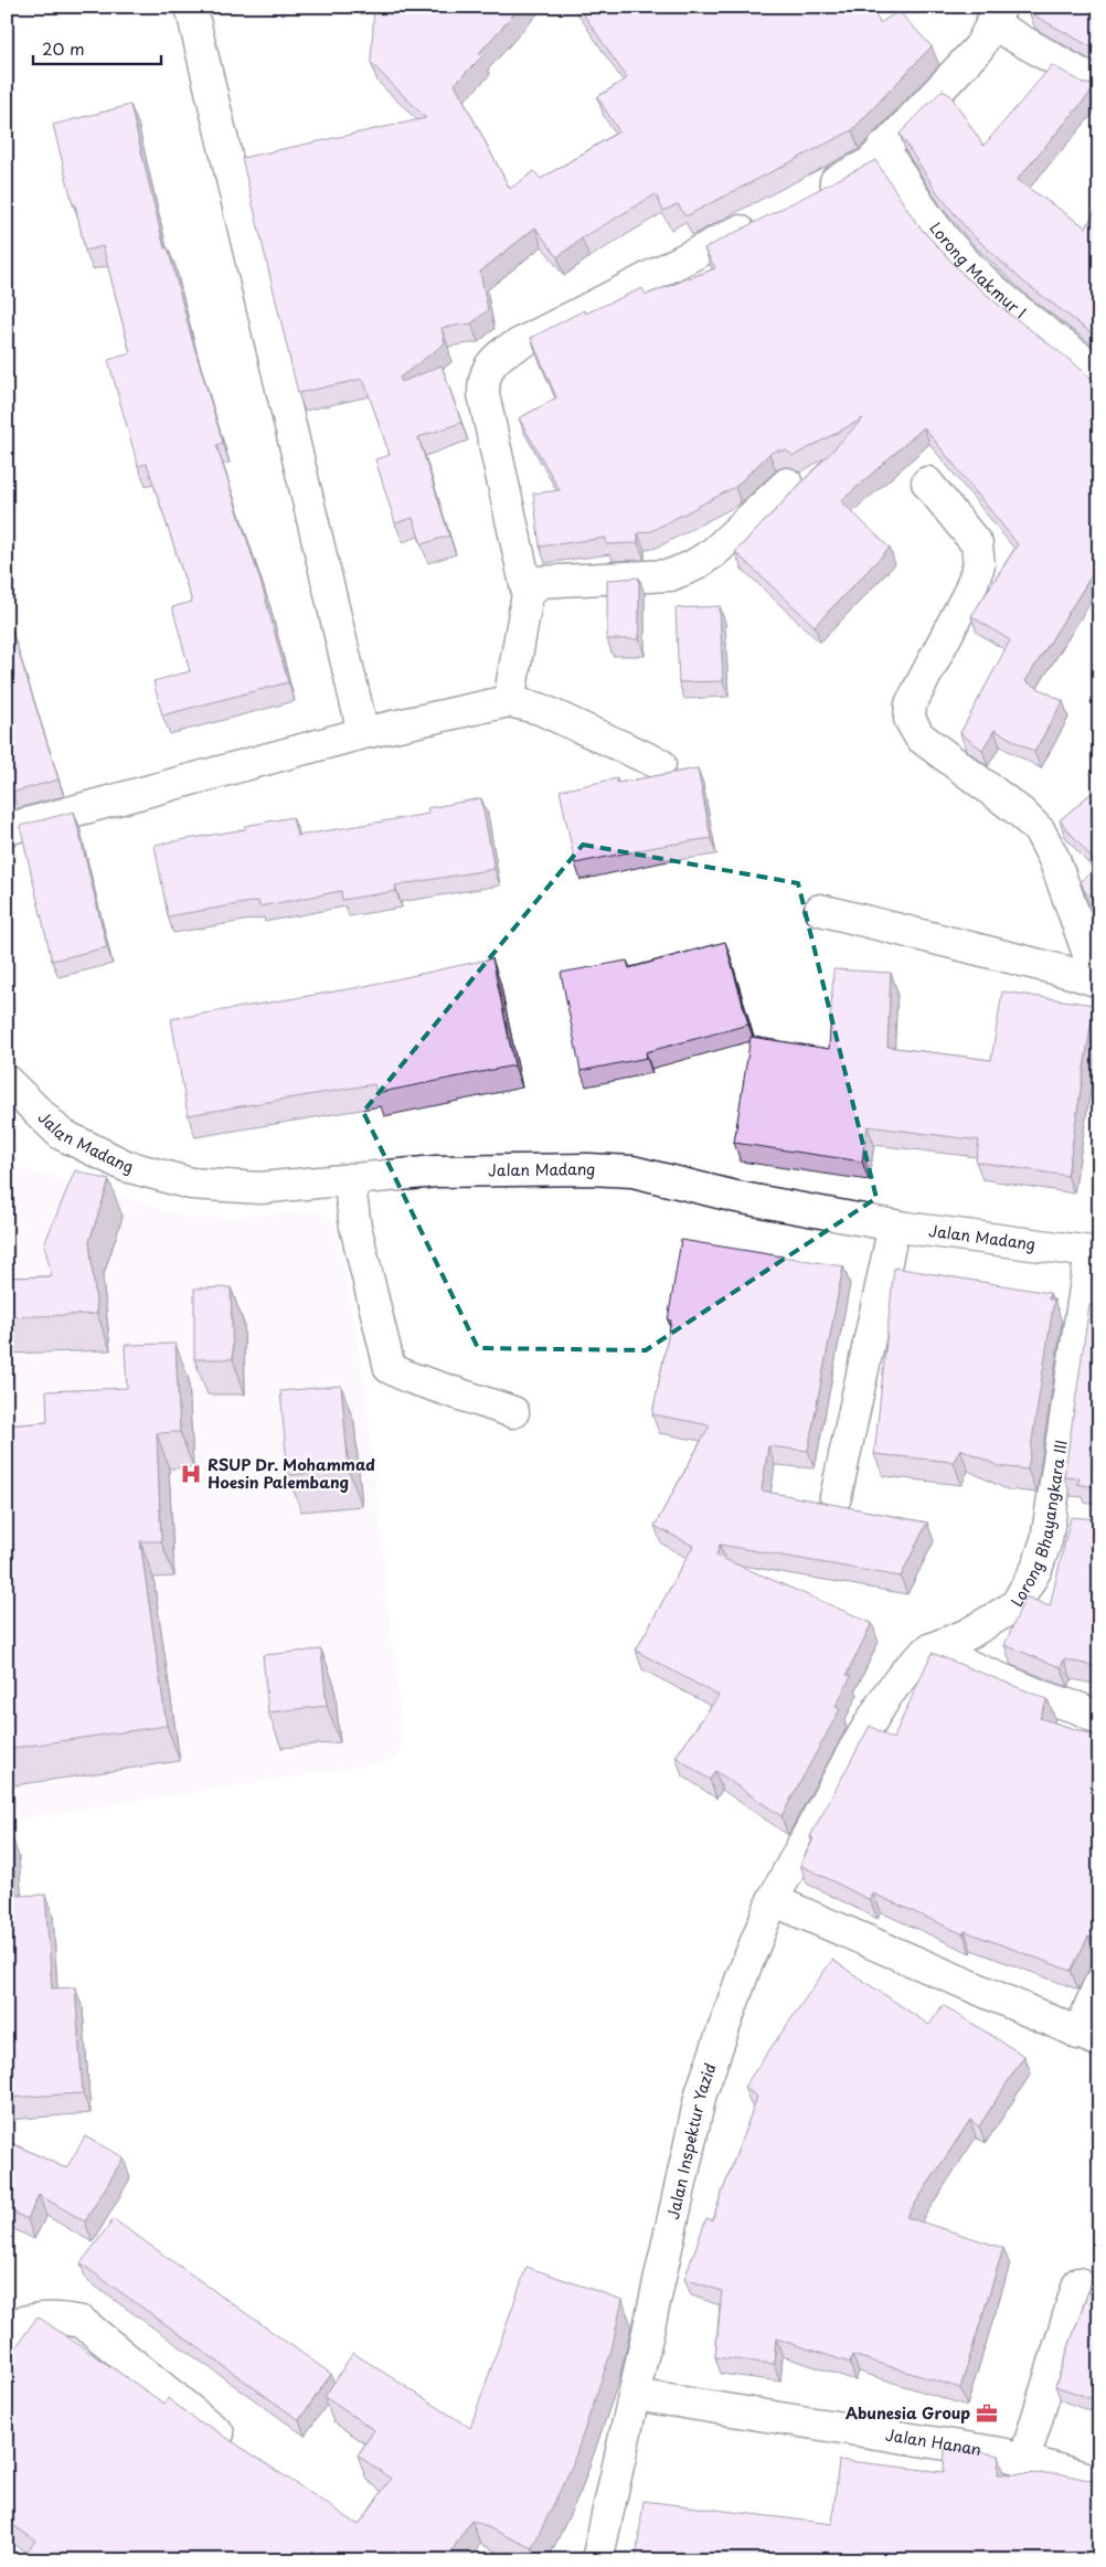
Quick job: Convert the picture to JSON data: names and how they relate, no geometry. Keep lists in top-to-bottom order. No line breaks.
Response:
{"streets":{"street":["Lorong Makmur I","Jalan Madang","Lorong Bhayangkara III","Jalan Inspektur Yazid","Jalan Hanan"]},"crossings":[["Jalan Madang","Lorong Bhayangkara III"],["Lorong Bhayangkara III","Jalan Inspektur Yazid"],["Jalan Inspektur Yazid","Jalan Hanan"]],"places":{"hospital":["RSUP Dr. Mohammad Hoesin Palembang"],"office":["Abunesia Group"]},"scale_bar":"20 m"}
